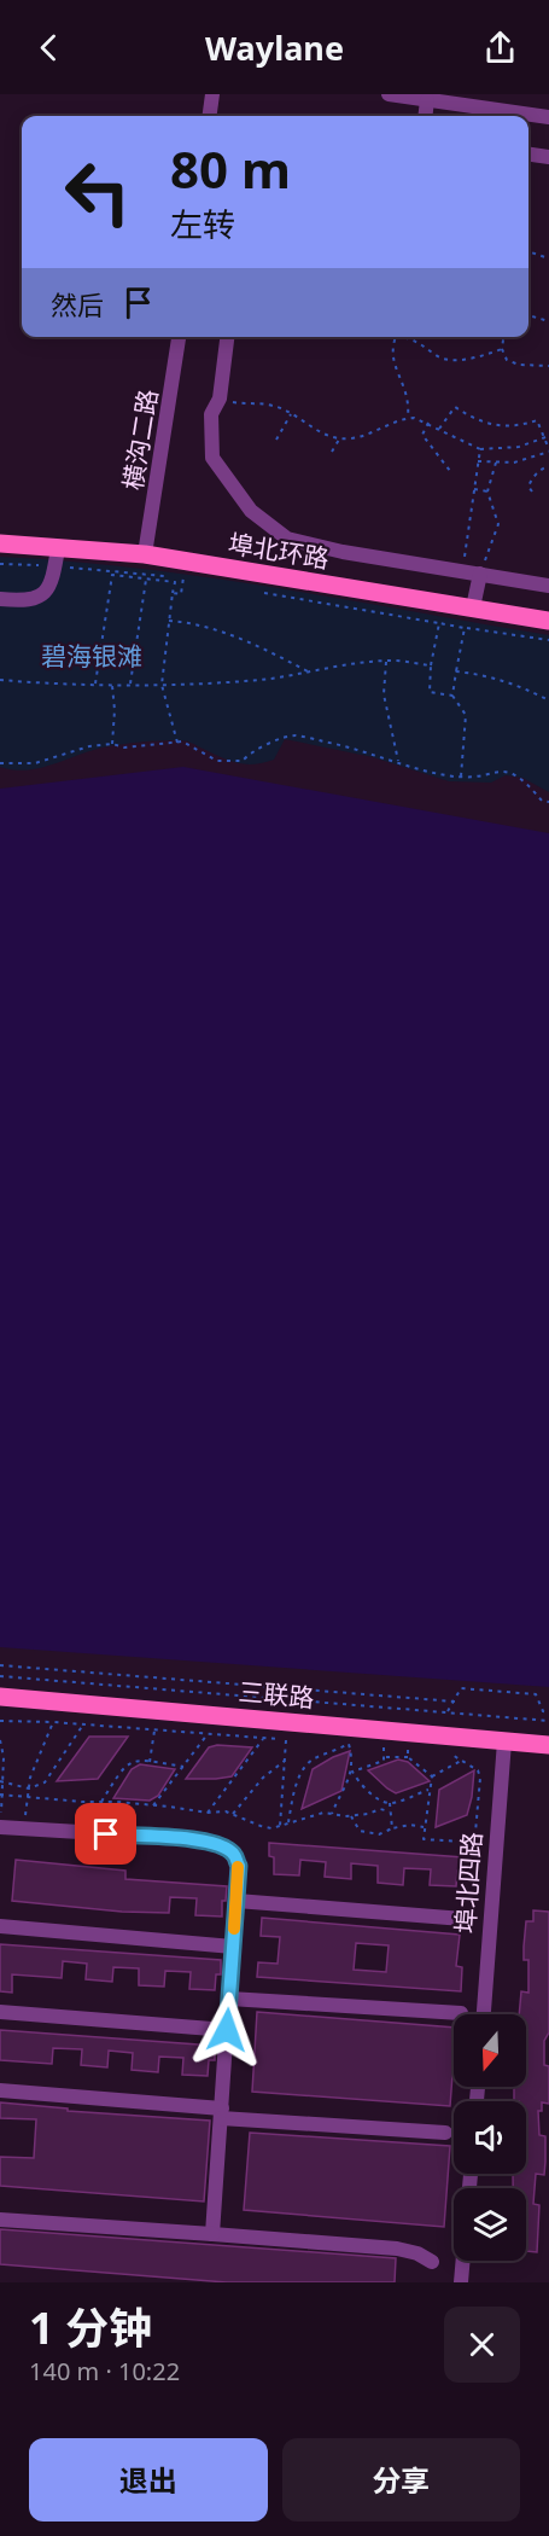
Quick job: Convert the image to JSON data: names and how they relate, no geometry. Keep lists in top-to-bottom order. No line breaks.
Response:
{"streets":{"main road":["埠北环路","三联路"],"street":["横沟二路","埠北四路"]},"crossings":[["横沟二路","埠北环路"],["三联路","埠北四路"]],"parks":["碧海银滩"],"north":"bottom","page":{"header":"Waylane","turn":["80 m","左转"],"then":"然后","heading":["1 分钟","140 m · 10:22"],"buttons":["退出","分享"]}}
